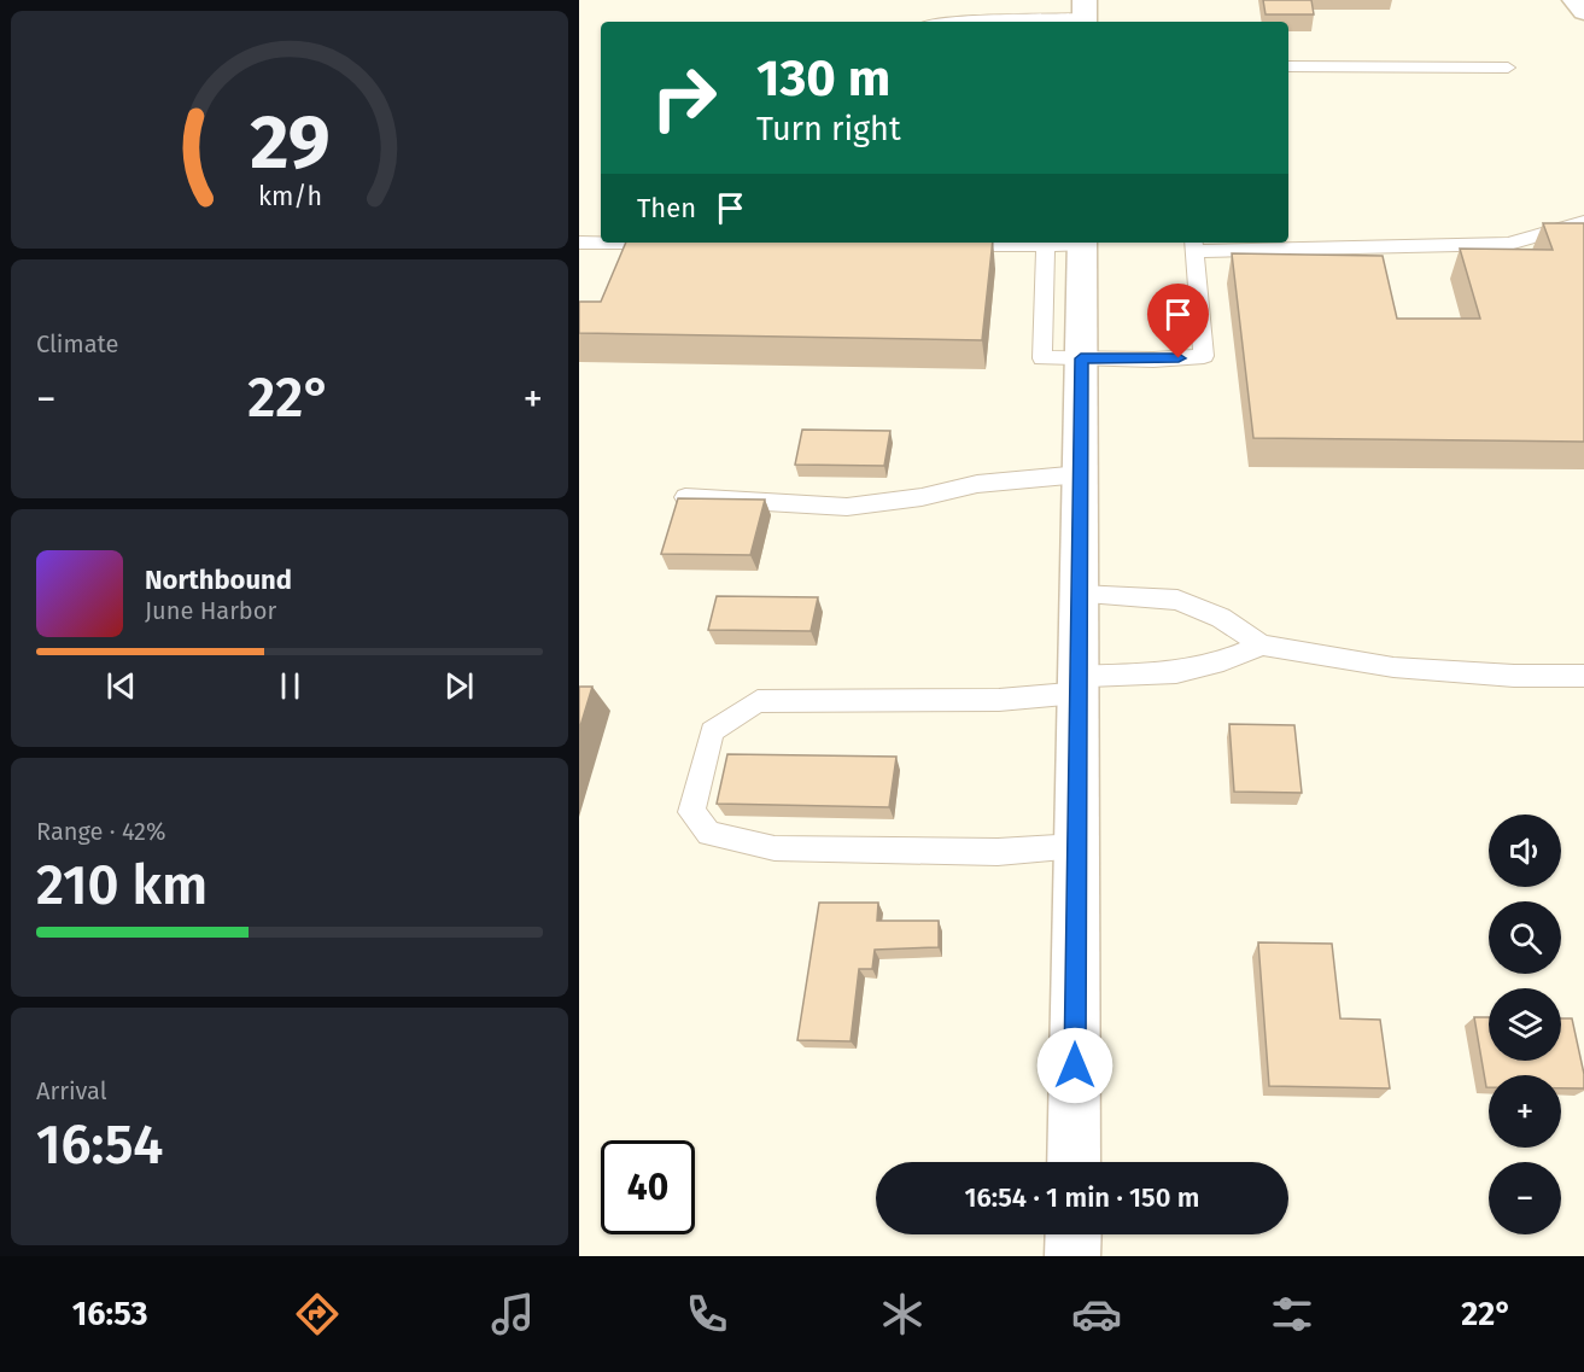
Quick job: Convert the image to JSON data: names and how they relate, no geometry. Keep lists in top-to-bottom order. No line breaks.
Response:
{"page":{"turn":["130 m","Turn right"],"then":"Then","tile":["Climate",["Range · 42%","210 km"],["Arrival","16:54"]],"heat":["−","22°","+"],"song":["Northbound","June Harbor"],"map_buttons":["+","−"],"limit":"40","trip":"16:54 · 1 min · 150 m","tabs":["16:53","22°"],"gauge":["29","km/h"]}}
